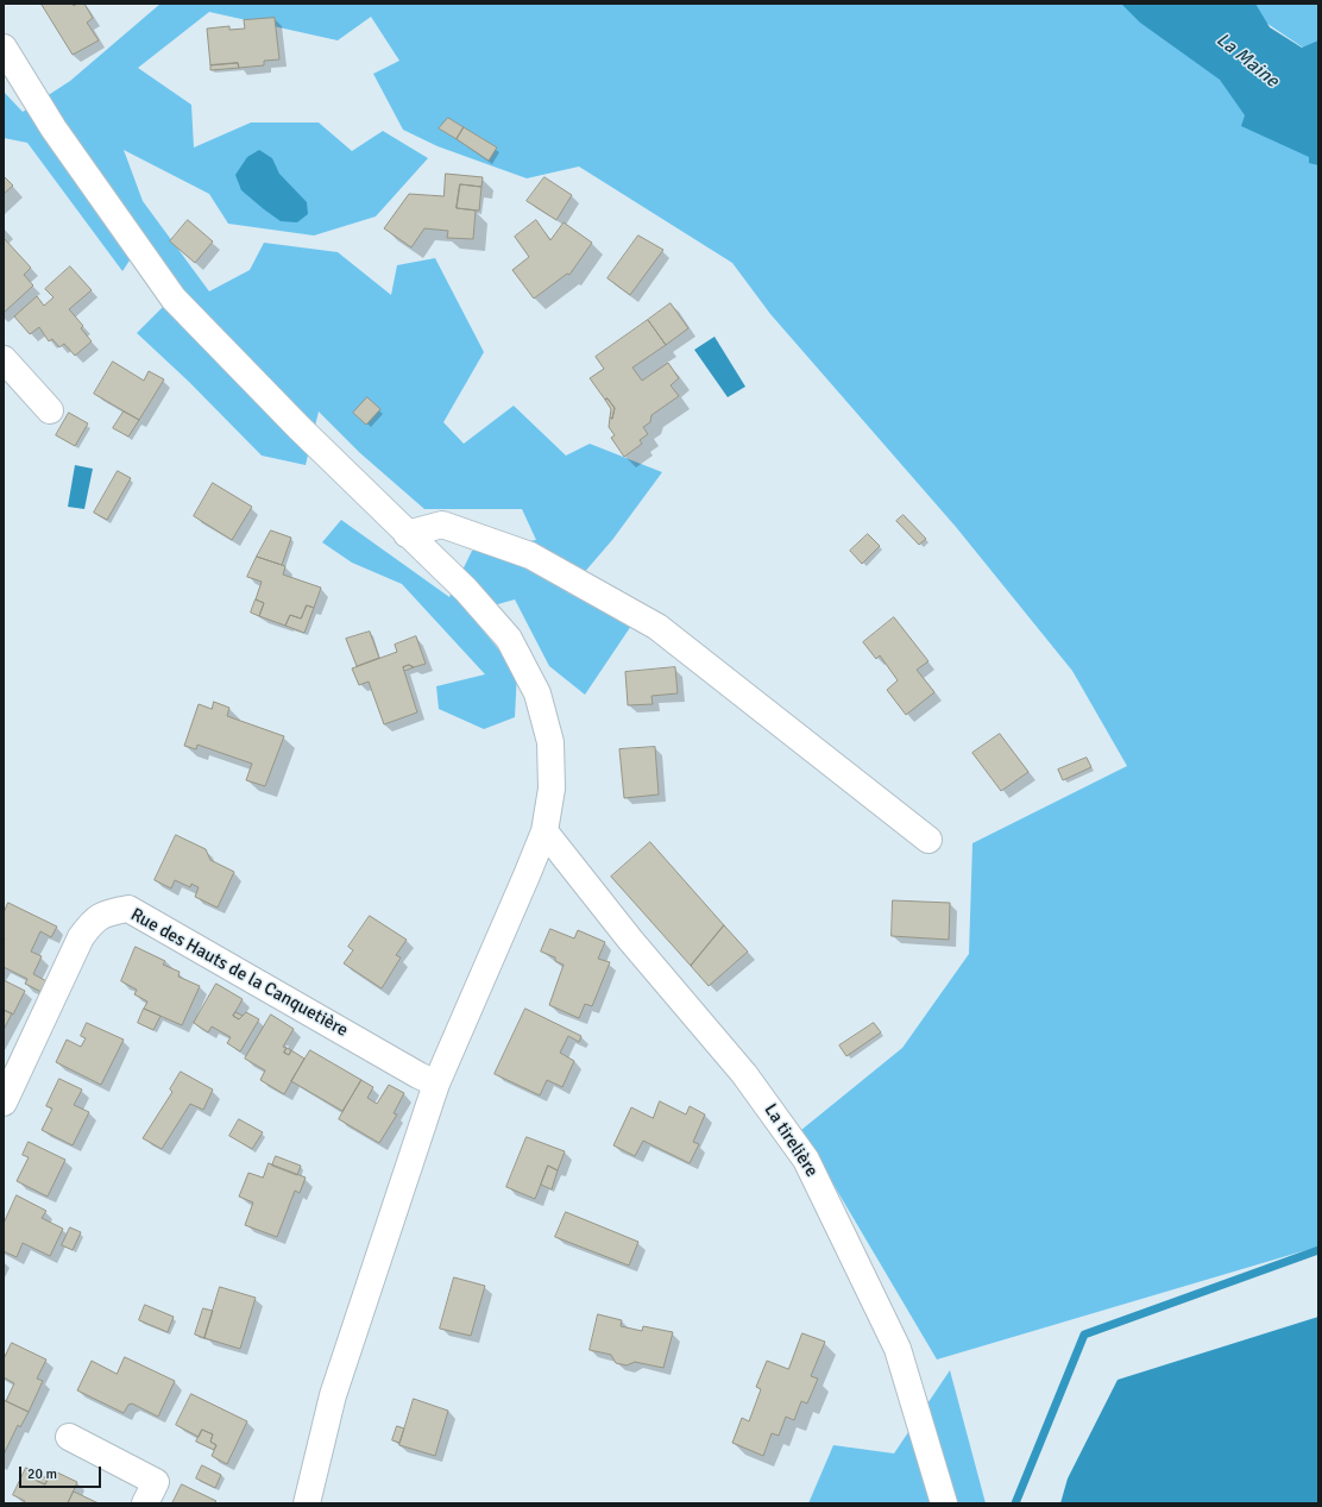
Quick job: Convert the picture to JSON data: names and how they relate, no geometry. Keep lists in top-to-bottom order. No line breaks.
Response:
{"streets":{"street":["Rue des Hauts de la Canquetière","La tirelière"]},"water":["La Maine"],"scale_bar":"20 m"}
